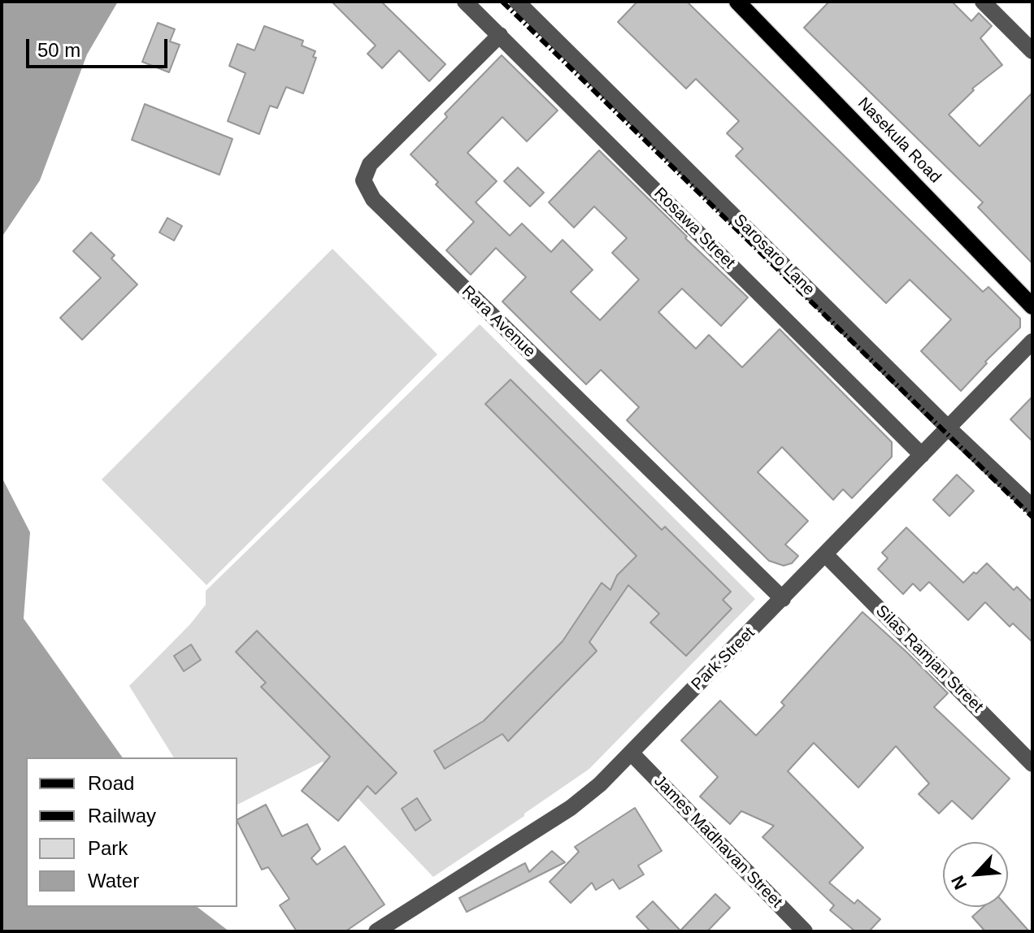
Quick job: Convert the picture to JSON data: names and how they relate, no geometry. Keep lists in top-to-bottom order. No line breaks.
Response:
{"streets":{"main road":["Nasekula Road"],"street":["Rosawa Street","Sarosaro Lane","Rara Avenue","Park Street","Silas Ramjan Street","James Madhavan Street"]},"crossings":[["Rosawa Street","Rara Avenue"],["Rosawa Street","Park Street"],["Sarosaro Lane","Park Street"],["Rara Avenue","Park Street"],["Park Street","Silas Ramjan Street"],["Park Street","James Madhavan Street"]],"legend":["Road","Railway","Park","Water"],"scale_bar":"50 m","north":"bottom left"}
